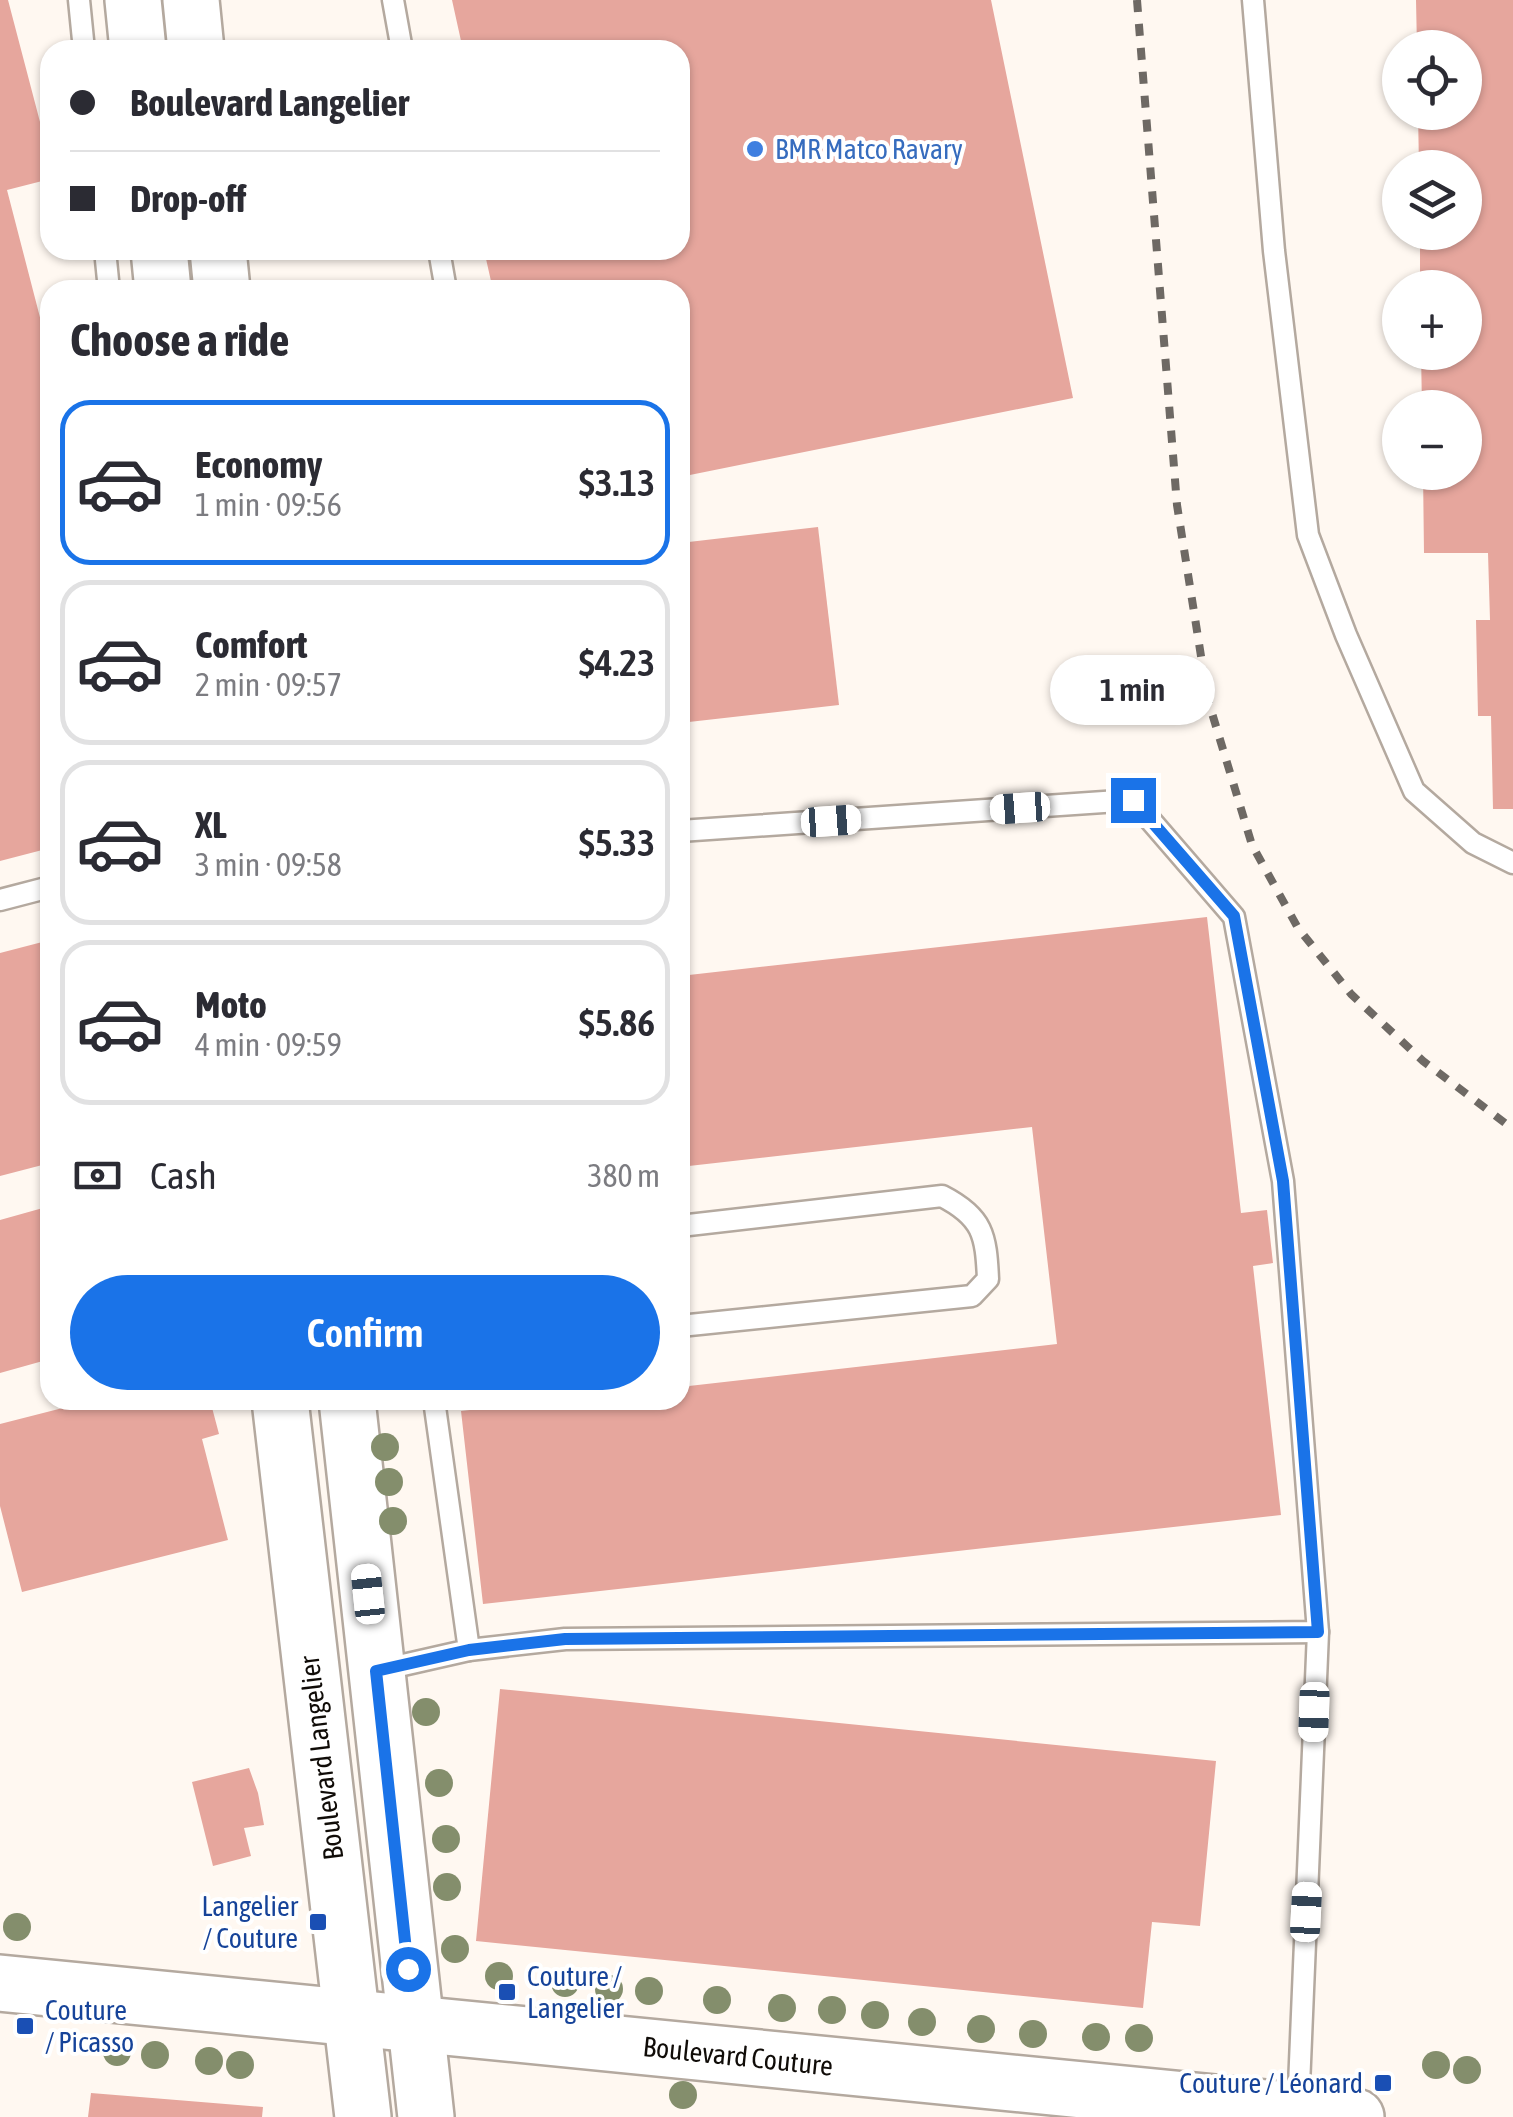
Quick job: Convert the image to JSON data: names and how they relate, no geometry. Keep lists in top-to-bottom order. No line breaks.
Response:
{"streets":{"main road":["Boulevard Langelier","Boulevard Couture"]},"crossings":[["Boulevard Langelier","Boulevard Couture"]],"places":{"other":["BMR Matco Ravary"],"transit":["Langelier / Couture","Couture / Langelier","Couture / Picasso","Couture / Léonard"]},"page":{"map_buttons":["+","−"],"banner":["Boulevard Langelier","Drop-off"],"heading":"Choose a ride","list":[{"name":"Economy","note":"1 min · 09:56","value":"$3.13"},{"name":"Comfort","note":"2 min · 09:57","value":"$4.23"},{"name":"XL","note":"3 min · 09:58","value":"$5.33"},{"name":"Moto","note":"4 min · 09:59","value":"$5.86"}],"bubble":"1 min","pay":["Cash","380 m"],"buttons":"Confirm"}}
